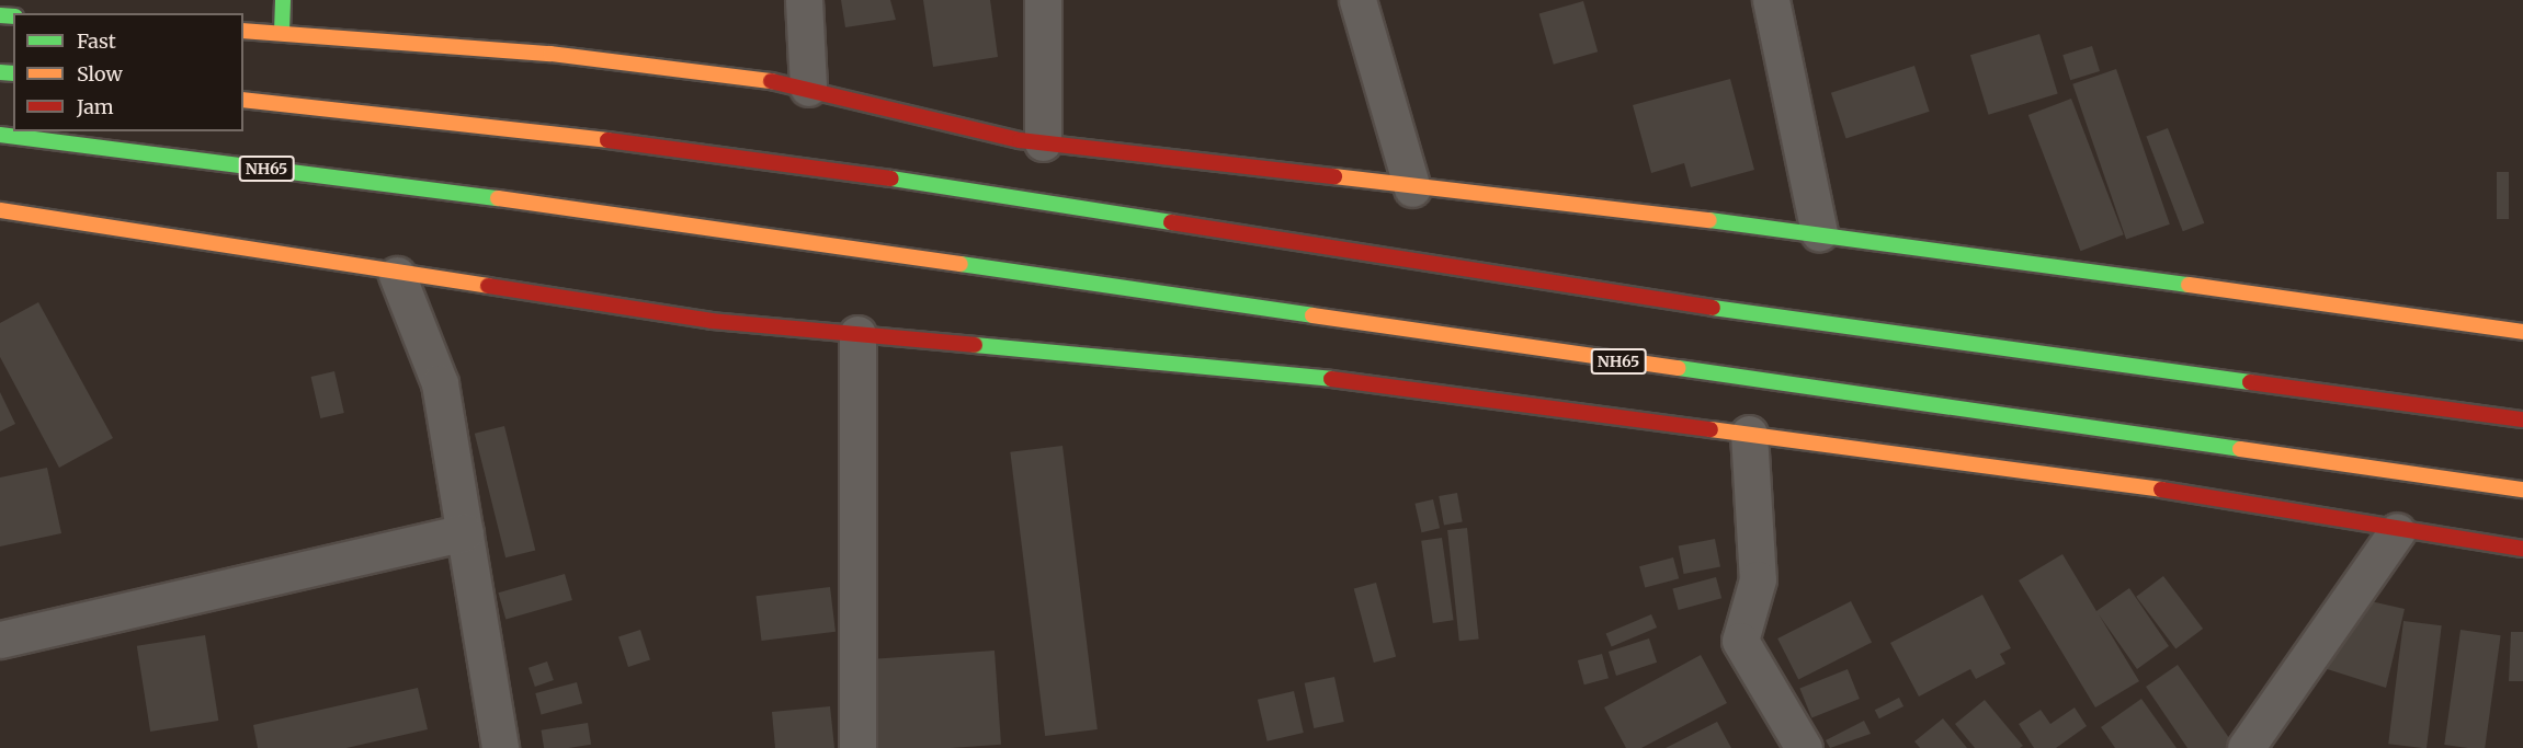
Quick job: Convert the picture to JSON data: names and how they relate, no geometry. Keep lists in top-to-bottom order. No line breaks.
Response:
{"streets":{"main road":["NH65"]},"legend":["Fast","Slow","Jam"]}
